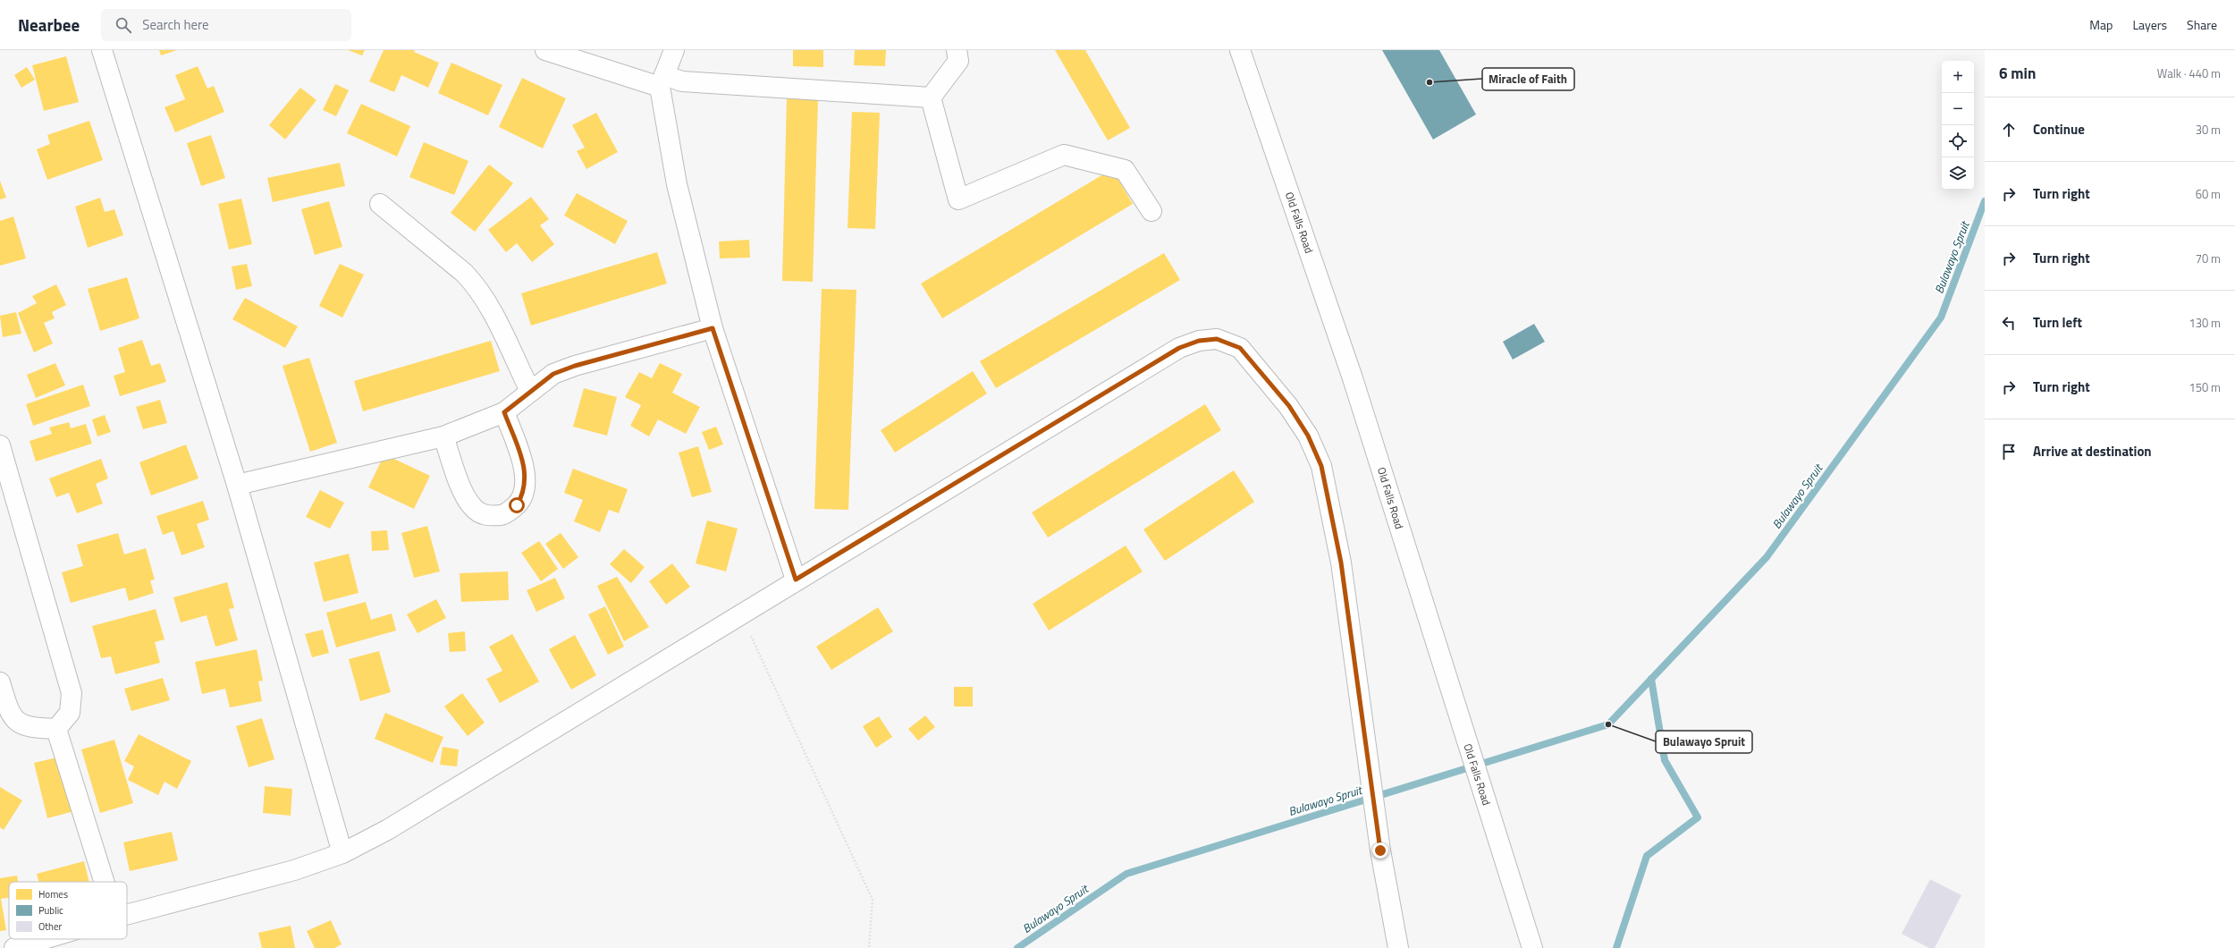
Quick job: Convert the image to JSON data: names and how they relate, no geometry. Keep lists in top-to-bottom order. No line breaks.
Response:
{"streets":{"street":["Old Falls Road"]},"water":["Bulawayo Spruit"],"places":["Miracle of Faith","Bulawayo Spruit"],"legend":["Homes","Public","Other"],"page":{"header":"Nearbee","search":"Search here","nav":["Map","Layers","Share"],"heading":["6 min","Walk · 440 m"],"map_buttons":["+","−"],"list":[["Continue","30 m"],["Turn right","60 m"],["Turn right","70 m"],["Turn left","130 m"],["Turn right","150 m"],"Arrive at destination"]}}
